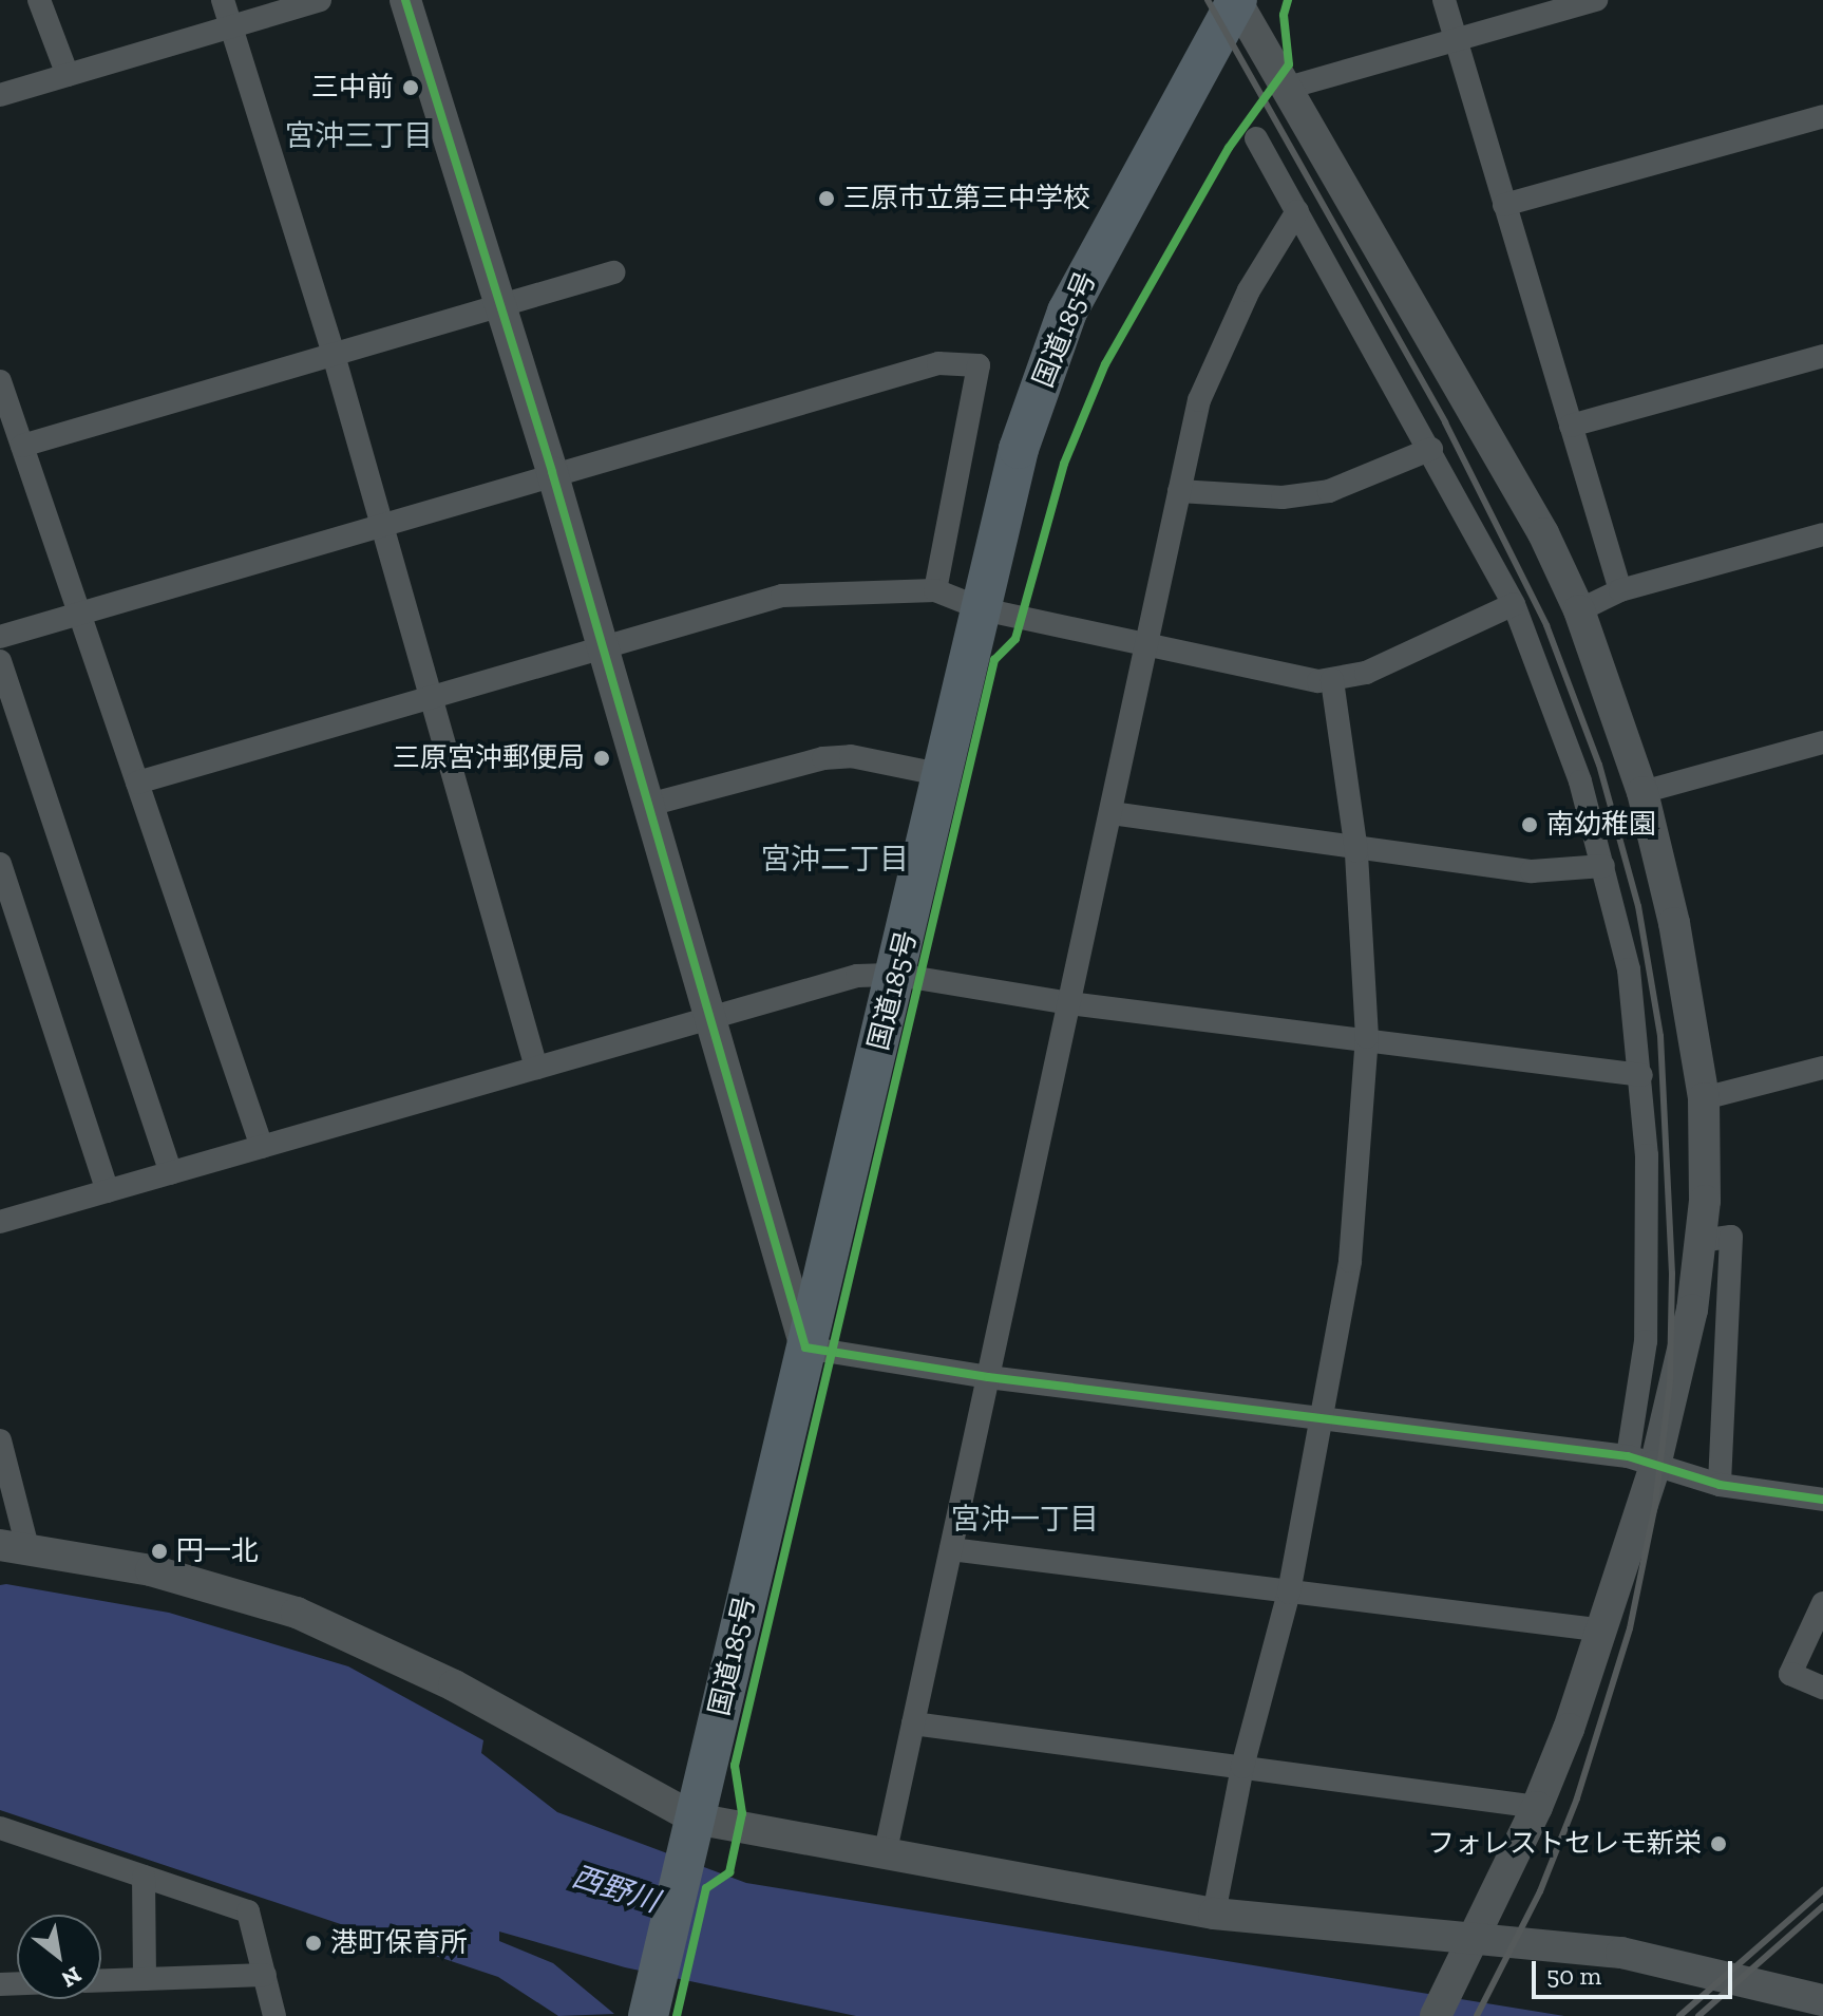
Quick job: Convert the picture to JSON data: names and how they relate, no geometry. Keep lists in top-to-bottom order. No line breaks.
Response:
{"streets":{"highway":["国道185号"]},"districts":["宮沖三丁目","宮沖二丁目","宮沖一丁目"],"water":["西野川"],"places":["三中前","三原市立第三中学校","三原宮沖郵便局","南幼稚園","円一北","フォレストセレモ新栄","港町保育所"],"scale_bar":"50 m","north":"bottom right"}
